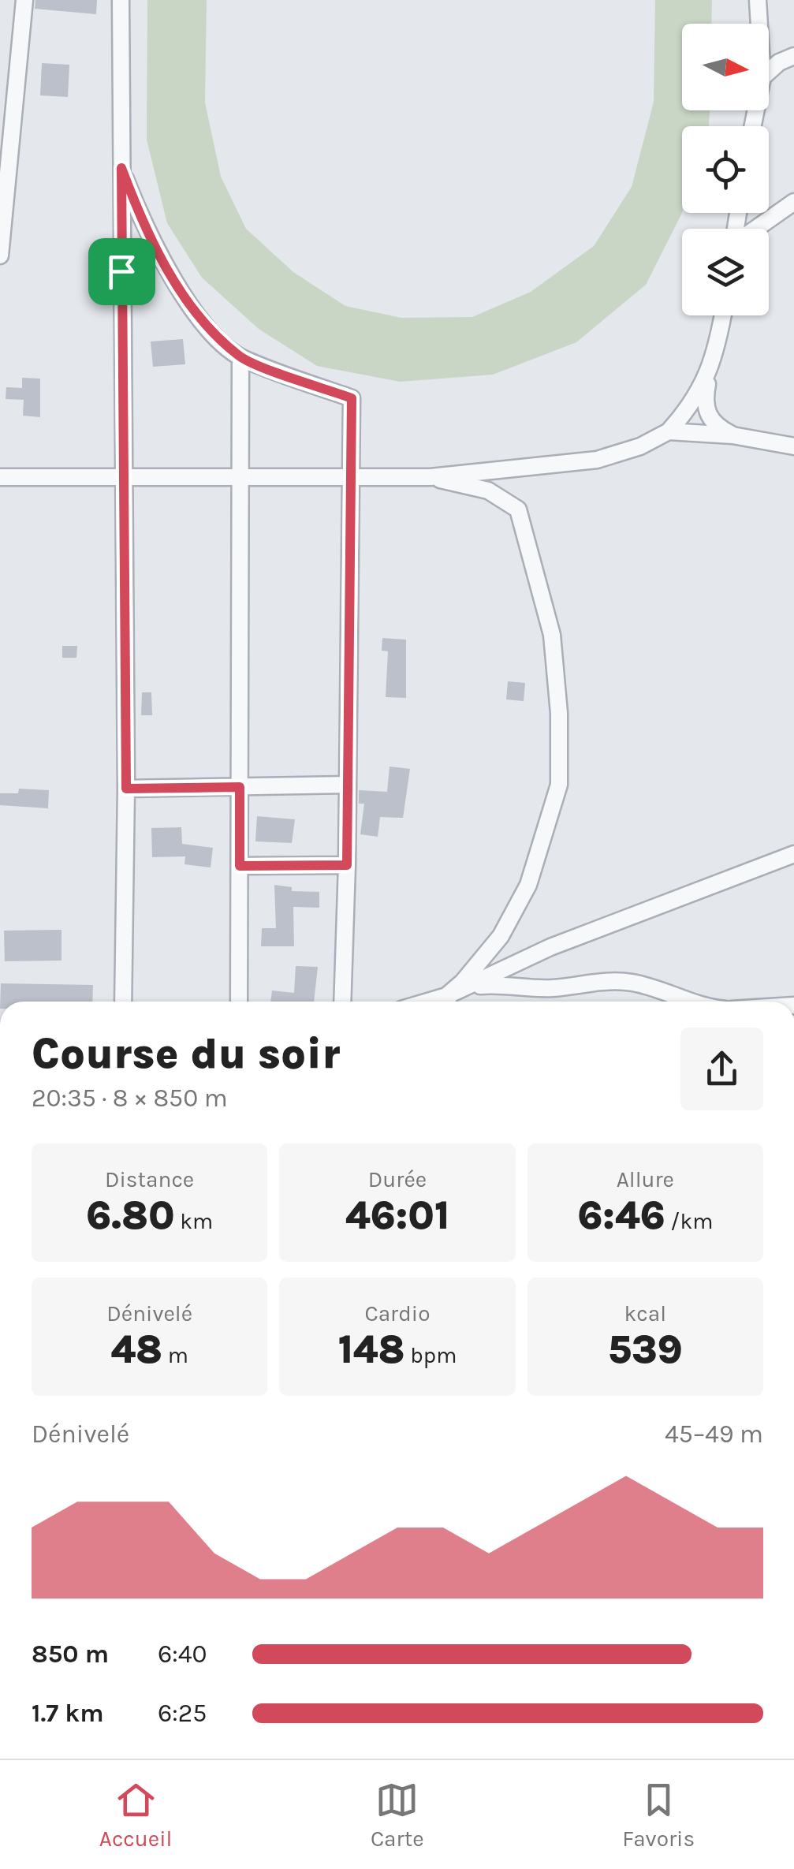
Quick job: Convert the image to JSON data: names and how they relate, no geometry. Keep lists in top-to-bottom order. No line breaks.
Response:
{"north":"right","page":{"heading":["Course du soir","20:35 · 8 × 850 m"],"stats":[["Distance","6.80 km"],["Durée","46:01"],["Allure","6:46 /km"],["Dénivelé","48 m"],["Cardio","148 bpm"],["kcal","539"]],"chart":["Dénivelé","45–49 m"],"list":[{"name":"850 m","note":"6:40"},{"name":"1.7 km","note":"6:25"}],"tabs":["Accueil","Carte","Favoris"]}}
